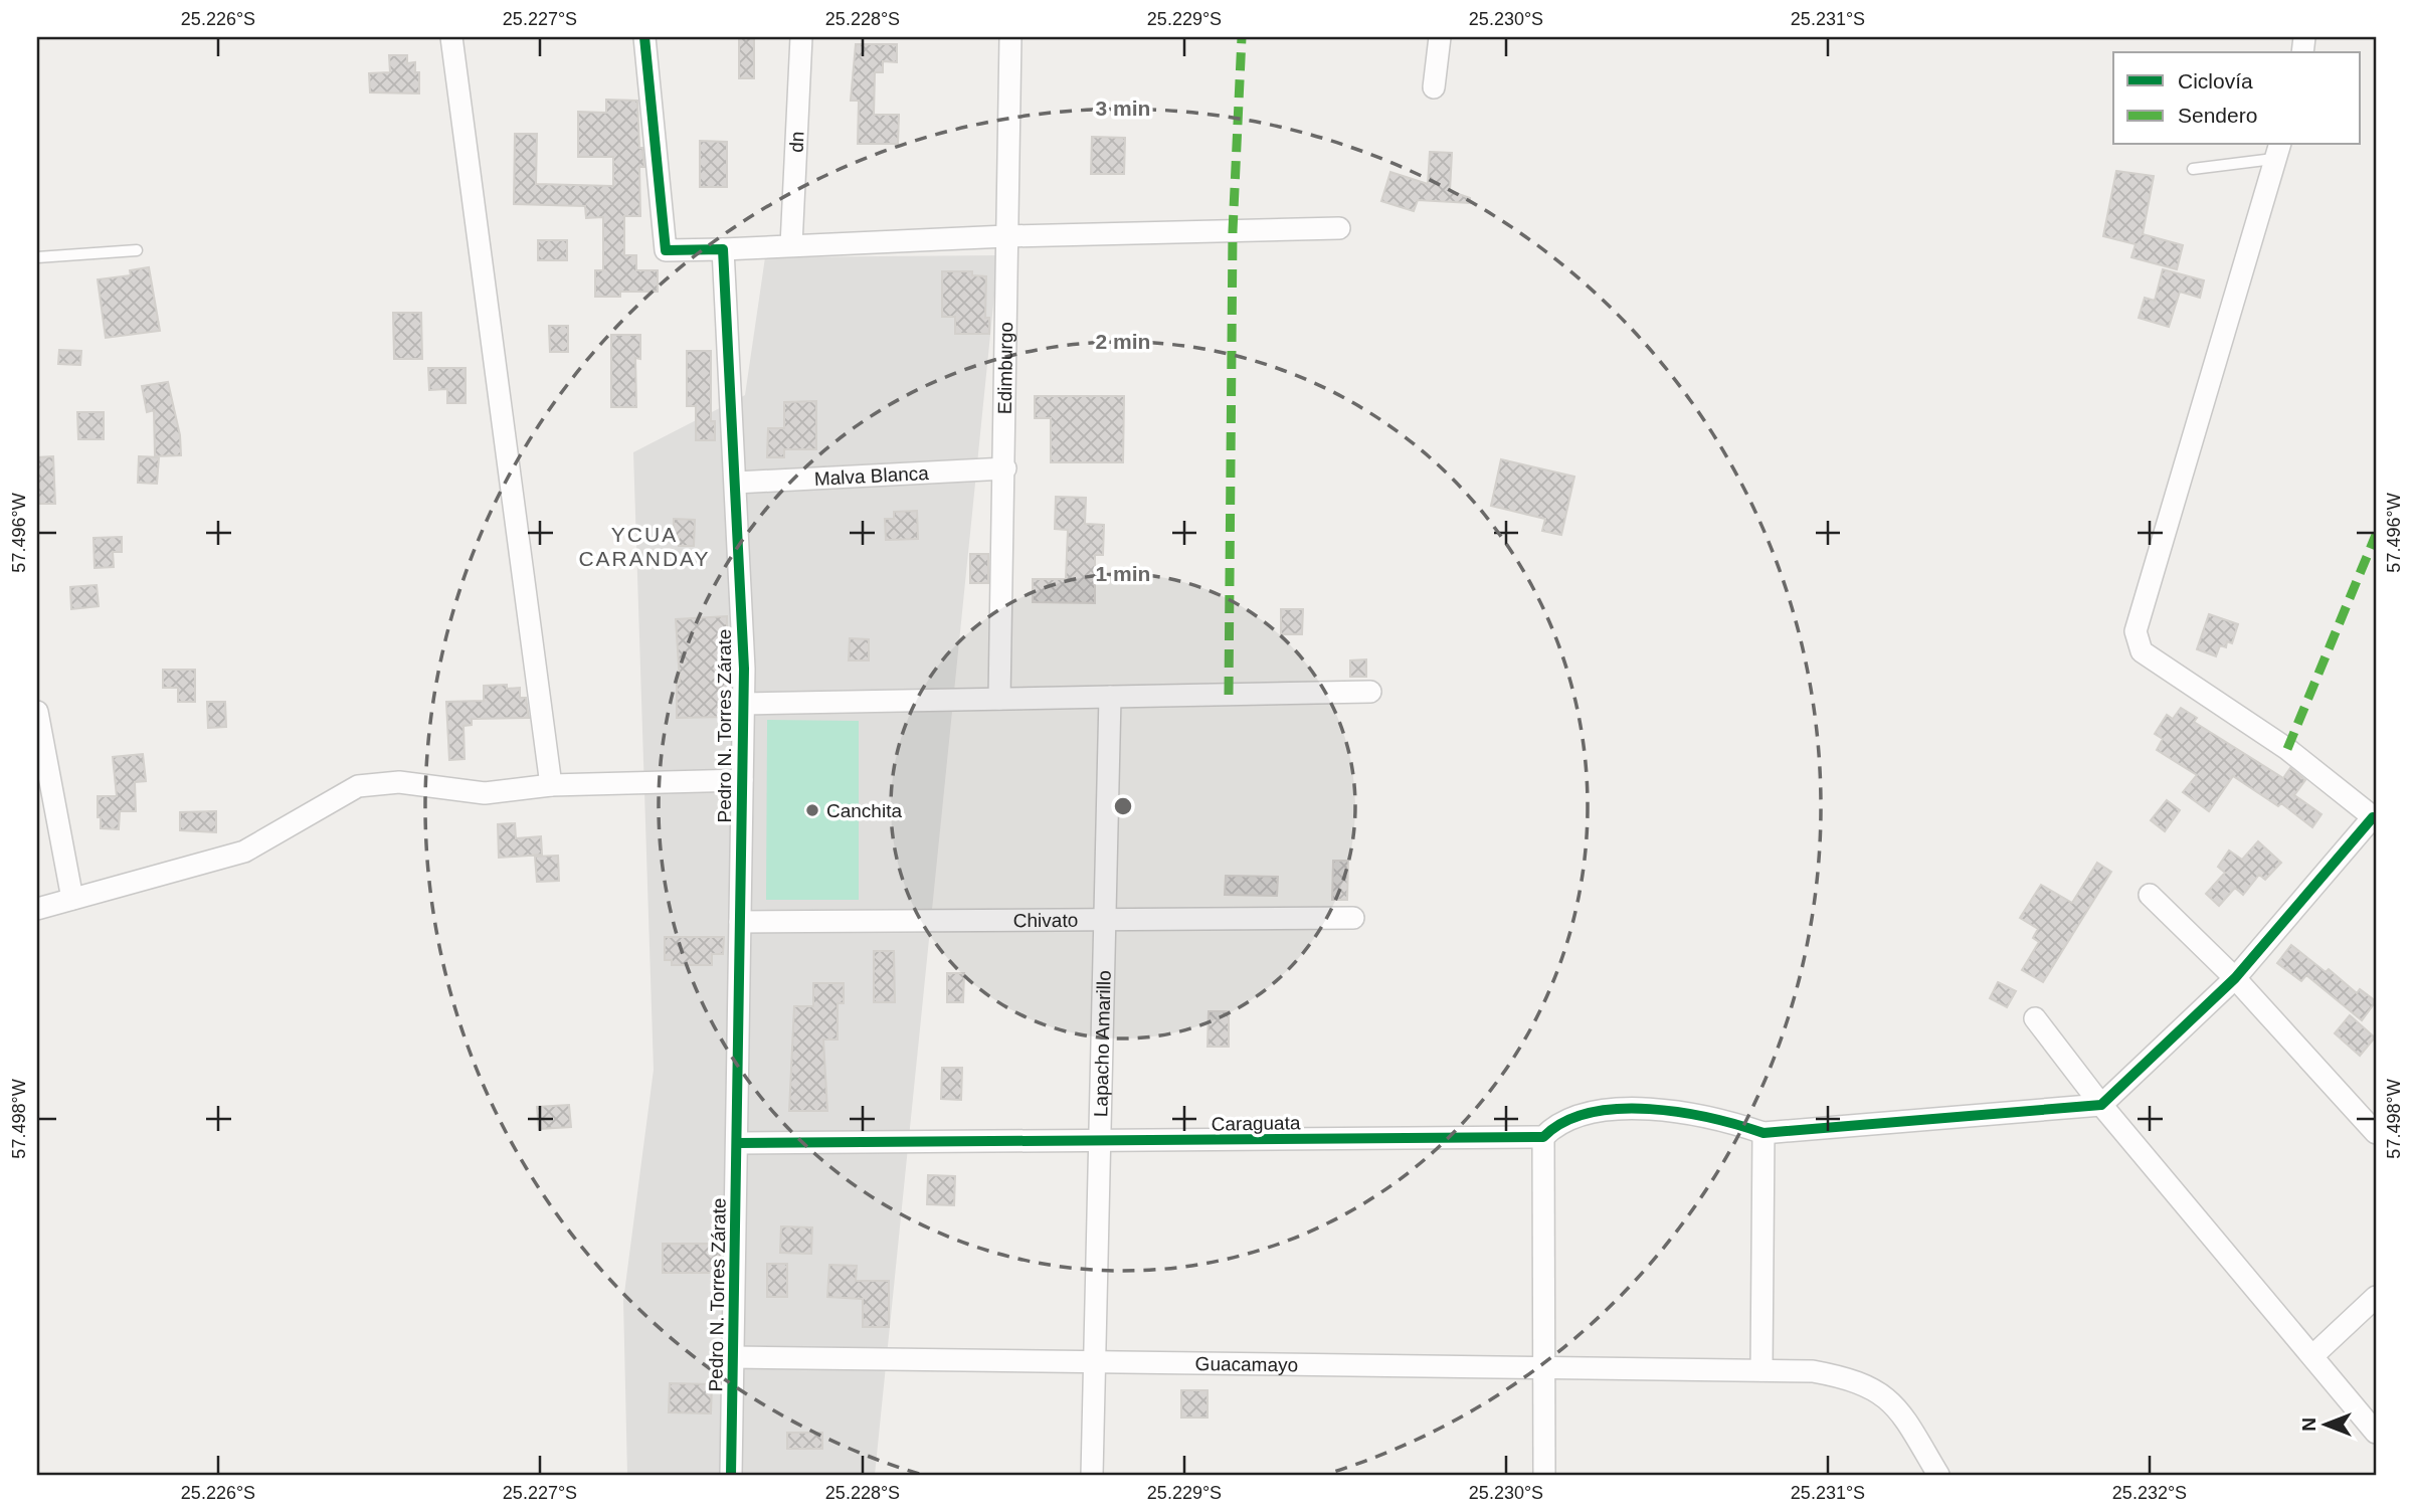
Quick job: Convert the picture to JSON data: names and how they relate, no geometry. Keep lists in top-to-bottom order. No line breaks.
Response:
{"streets":{"street":["dn","Edimburgo","Malva Blanca","Pedro N. Torres Zárate","Chivato","Lapacho Amarillo","Caraguata","Guacamayo"]},"crossings":[["Edimburgo","Malva Blanca"],["Malva Blanca","Pedro N. Torres Zárate"],["Pedro N. Torres Zárate","Chivato"],["Pedro N. Torres Zárate","Caraguata"],["Pedro N. Torres Zárate","Guacamayo"],["Chivato","Lapacho Amarillo"],["Lapacho Amarillo","Caraguata"],["Lapacho Amarillo","Guacamayo"]],"districts":["YCUA CARANDAY"],"places":["Canchita"],"legend":["Ciclovía","Sendero"],"north":"left","coordinates":["25.226°S","25.227°S","25.228°S","25.229°S","25.230°S","25.231°S","57.496°W","57.498°W","25.232°S"],"rings":["3 min","2 min","1 min"]}
